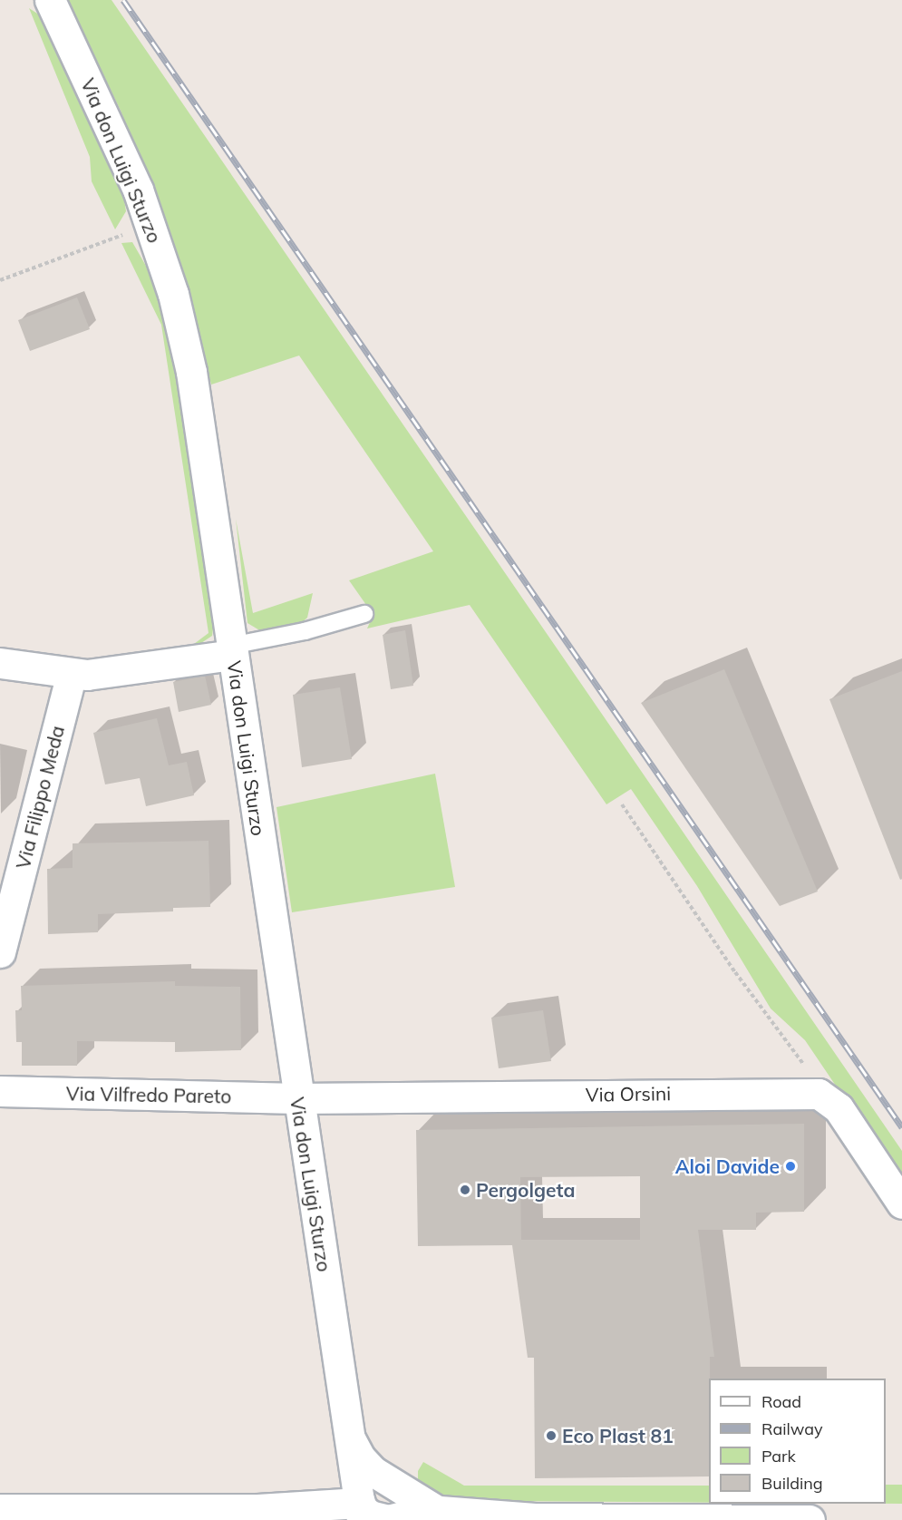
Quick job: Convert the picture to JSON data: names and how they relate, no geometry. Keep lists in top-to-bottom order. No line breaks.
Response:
{"streets":{"street":["Via don Luigi Sturzo","Via Filippo Meda","Via Orsini","Via Vilfredo Pareto"]},"crossings":[["Via don Luigi Sturzo","Via Orsini"],["Via don Luigi Sturzo","Via Vilfredo Pareto"],["Via Orsini","Via Vilfredo Pareto"]],"places":["Aloi Davide","Pergolgeta","Eco Plast 81"],"legend":["Road","Railway","Park","Building"]}
